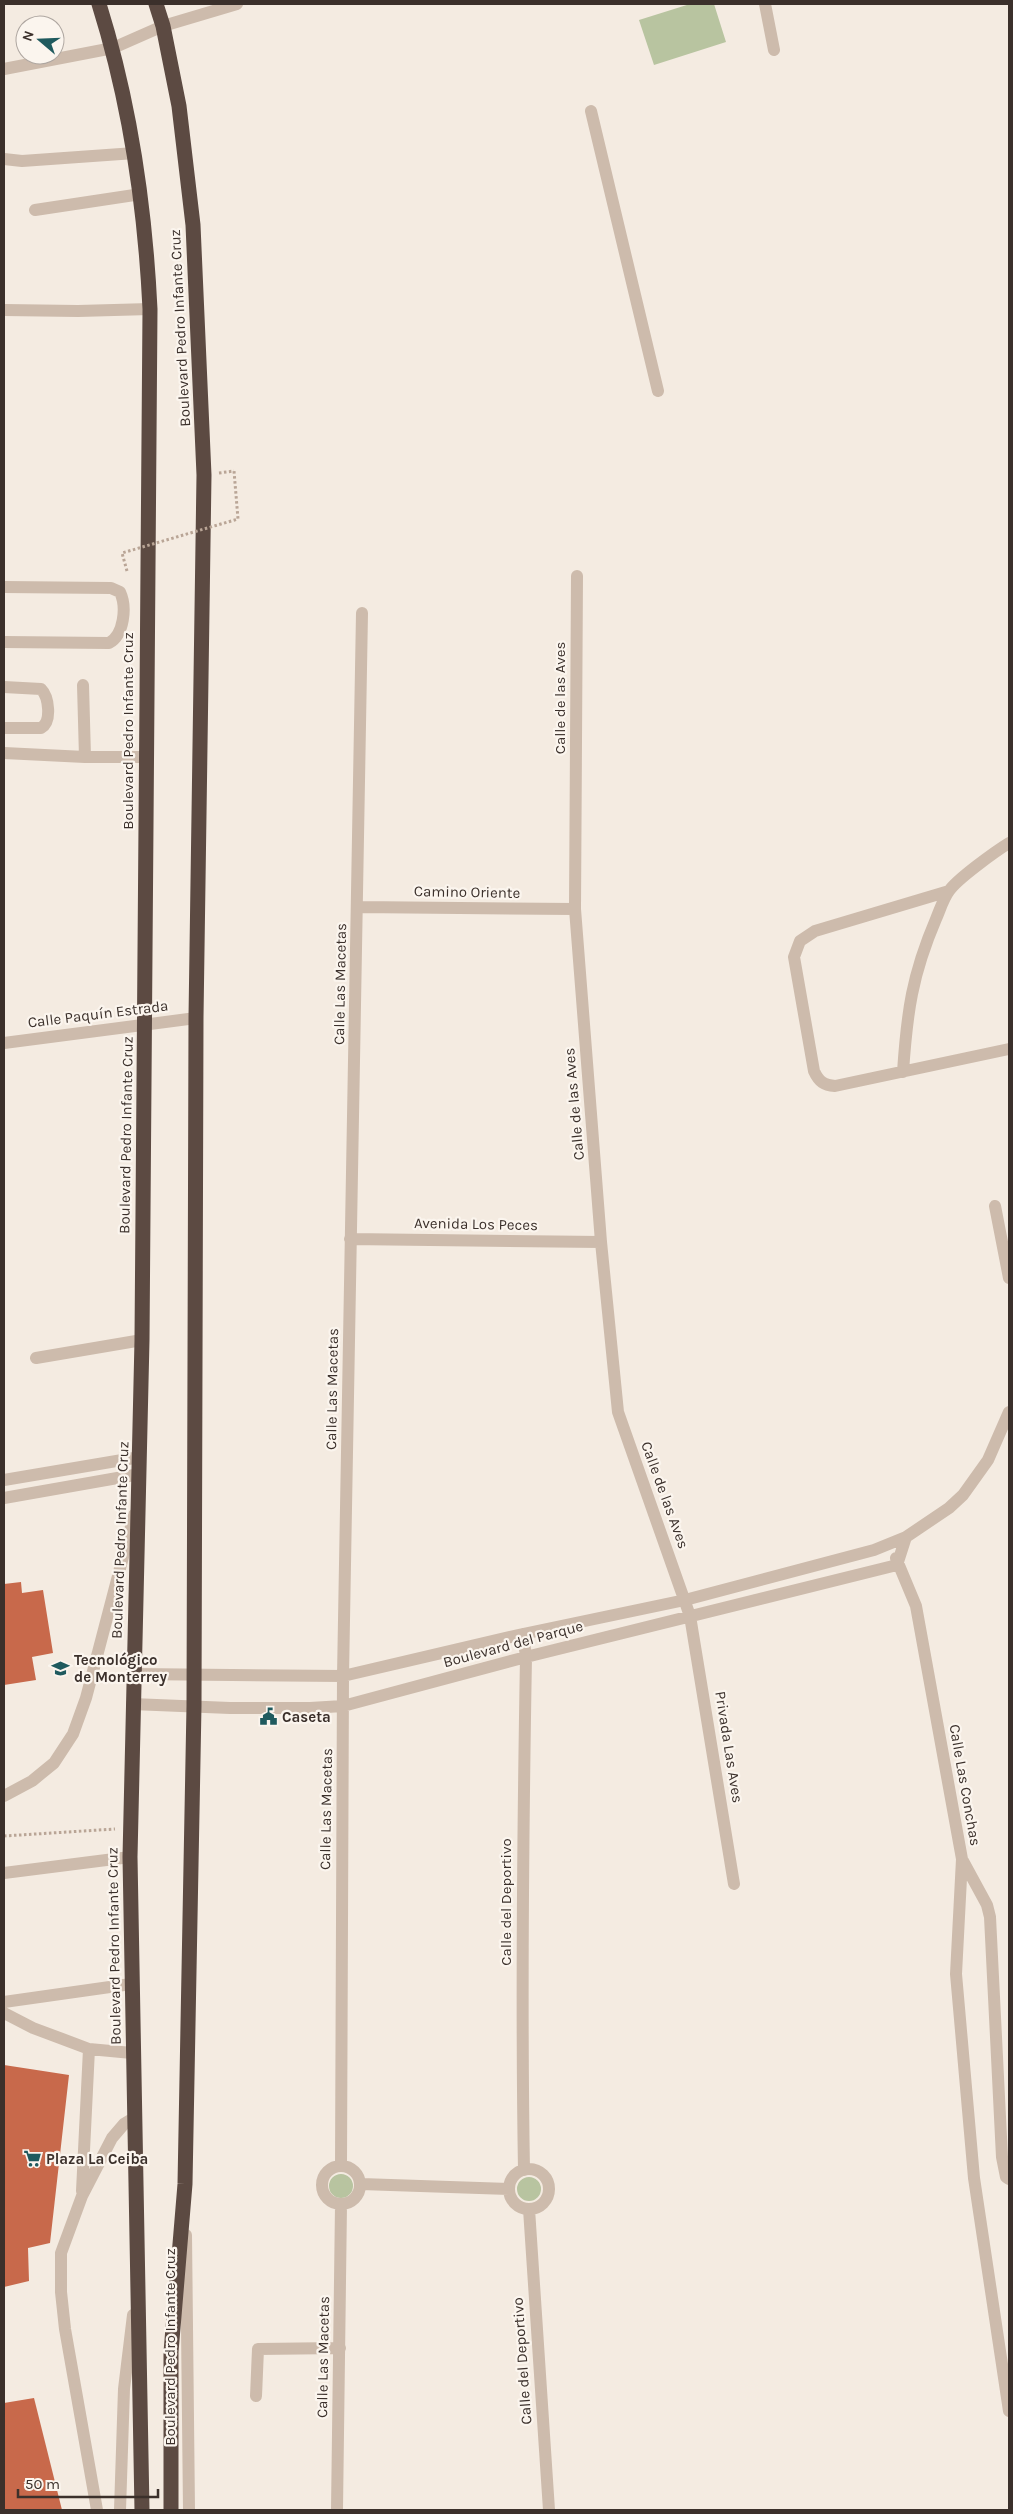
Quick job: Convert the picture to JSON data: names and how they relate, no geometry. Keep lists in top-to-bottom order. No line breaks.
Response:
{"streets":{"highway":["Boulevard Pedro Infante Cruz"],"street":["Calle de las Aves","Camino Oriente","Calle Las Macetas","Calle Paquín Estrada","Avenida Los Peces","Boulevard del Parque","Privada Las Aves","Calle Las Conchas","Calle del Deportivo"]},"crossings":[["Boulevard Pedro Infante Cruz","Calle Paquín Estrada"],["Boulevard Pedro Infante Cruz","Boulevard del Parque"],["Calle de las Aves","Camino Oriente"],["Calle de las Aves","Avenida Los Peces"],["Calle de las Aves","Boulevard del Parque"],["Calle de las Aves","Privada Las Aves"],["Camino Oriente","Calle Las Macetas"],["Calle Las Macetas","Avenida Los Peces"],["Calle Las Macetas","Boulevard del Parque"],["Boulevard del Parque","Privada Las Aves"],["Boulevard del Parque","Calle Las Conchas"],["Boulevard del Parque","Calle del Deportivo"]],"places":{"school or university":["Tecnológico de Monterrey"],"public building":["Caseta"],"supermarket":["Plaza La Ceiba"]},"scale_bar":"50 m","north":"left"}
